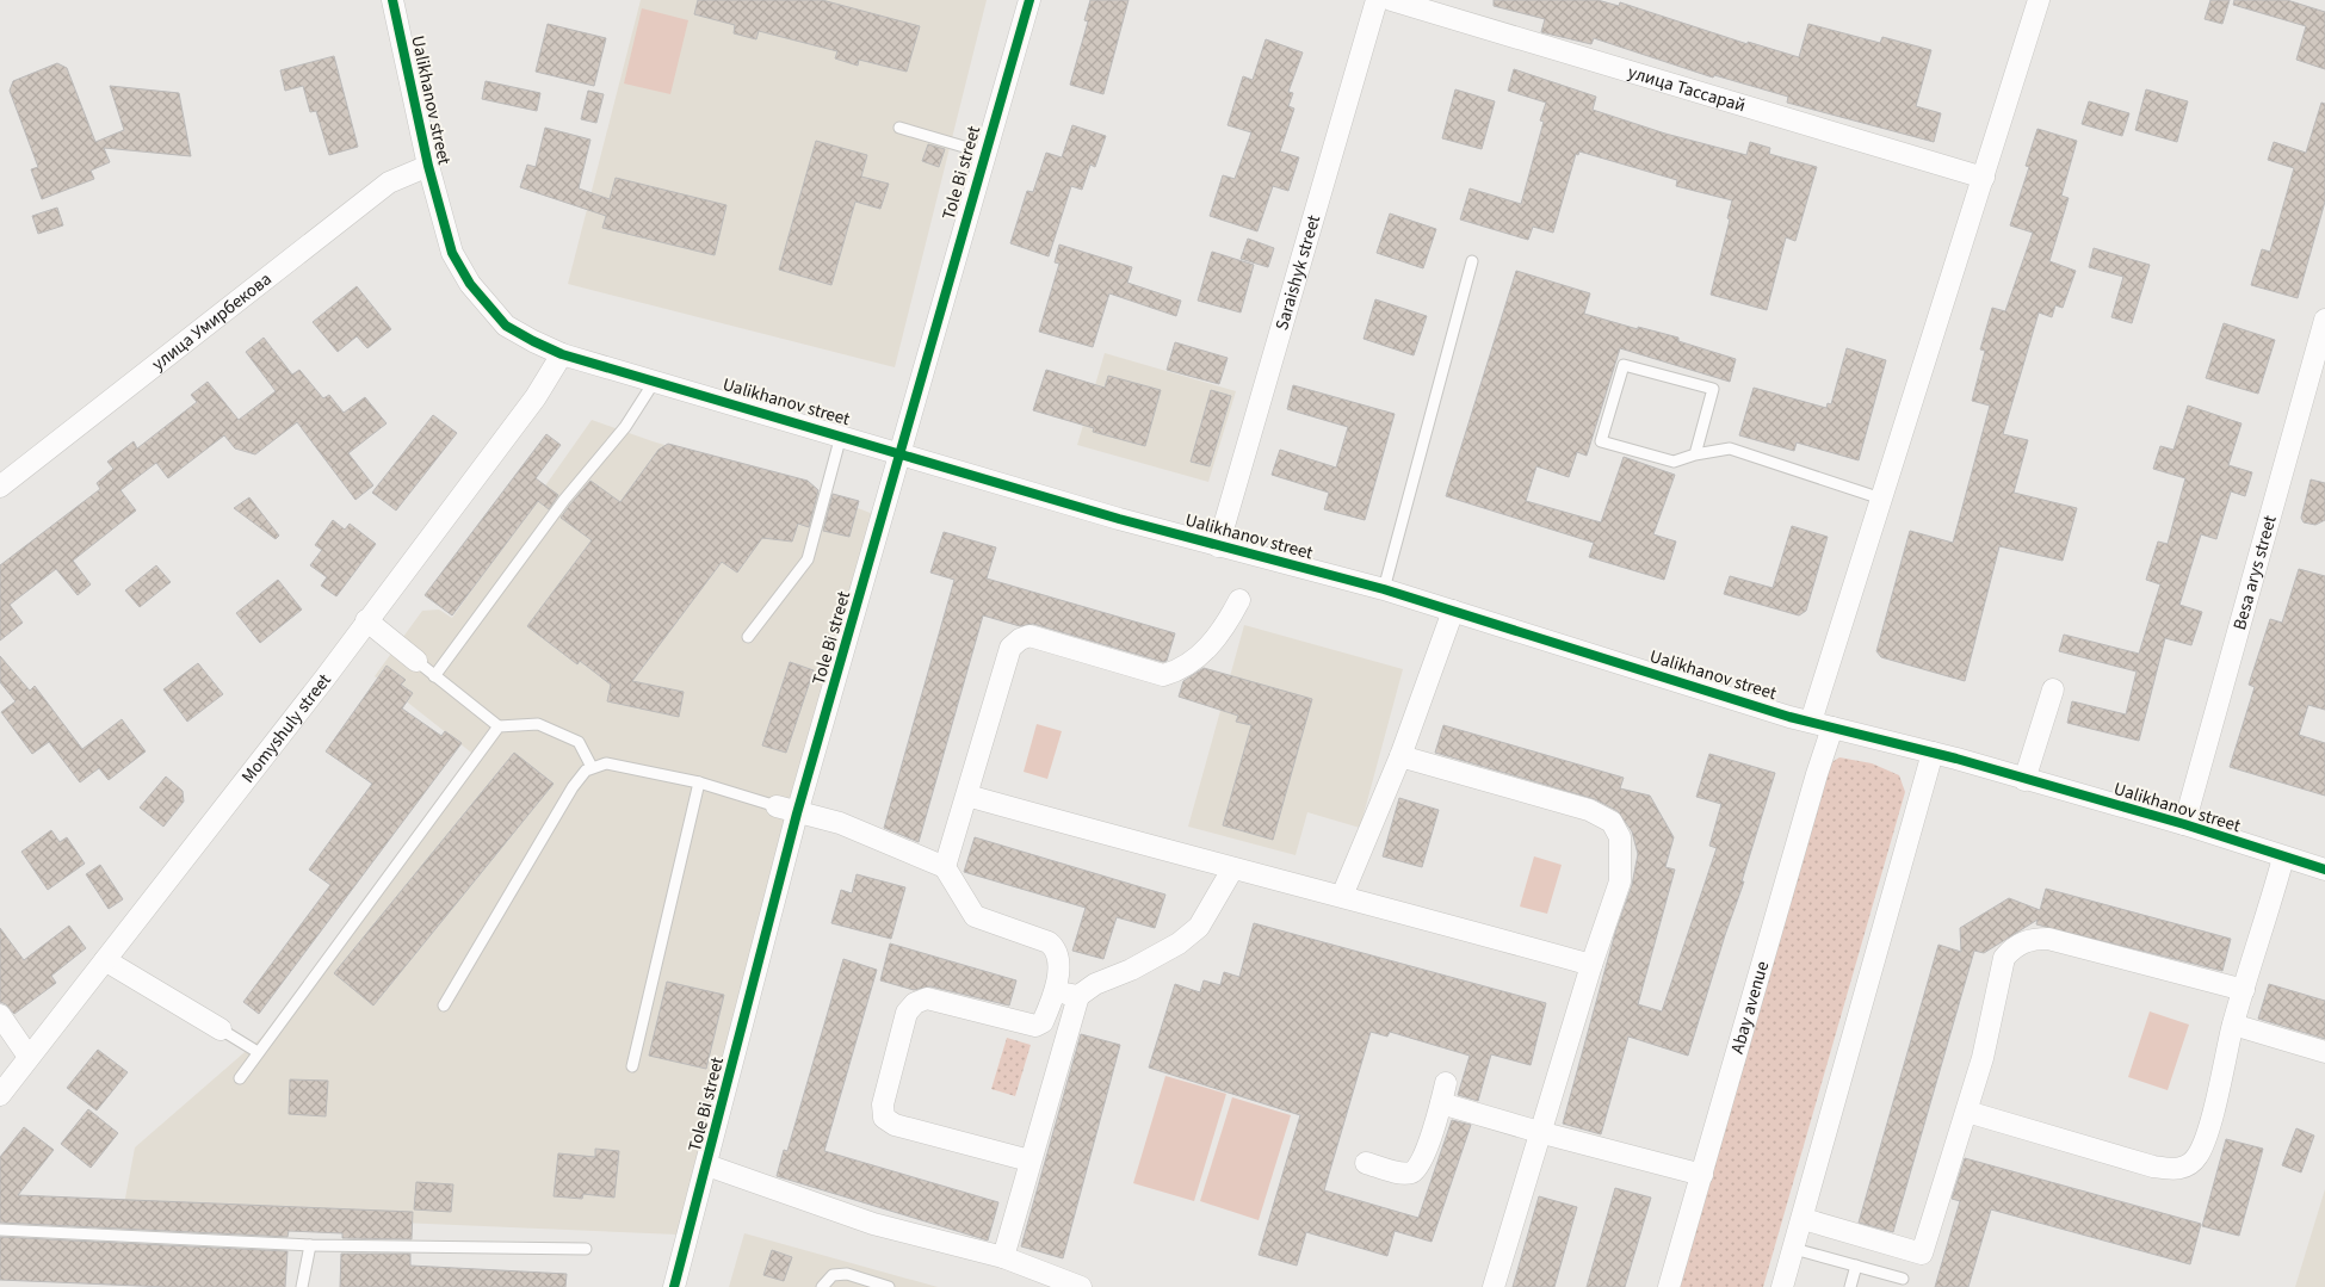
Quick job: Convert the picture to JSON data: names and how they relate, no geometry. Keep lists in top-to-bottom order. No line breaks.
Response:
{"streets":{"street":["улица Тассарай","Ualikhanov street","Tole Bi street","Saraishyk street","улица Умирбекова","Besa arys street","Momyshuly street","Abay avenue"]},"crossings":[["Ualikhanov street","Tole Bi street"],["Ualikhanov street","Saraishyk street"],["Ualikhanov street","улица Умирбекова"],["Ualikhanov street","Besa arys street"],["Ualikhanov street","Momyshuly street"],["Ualikhanov street","Abay avenue"]]}
